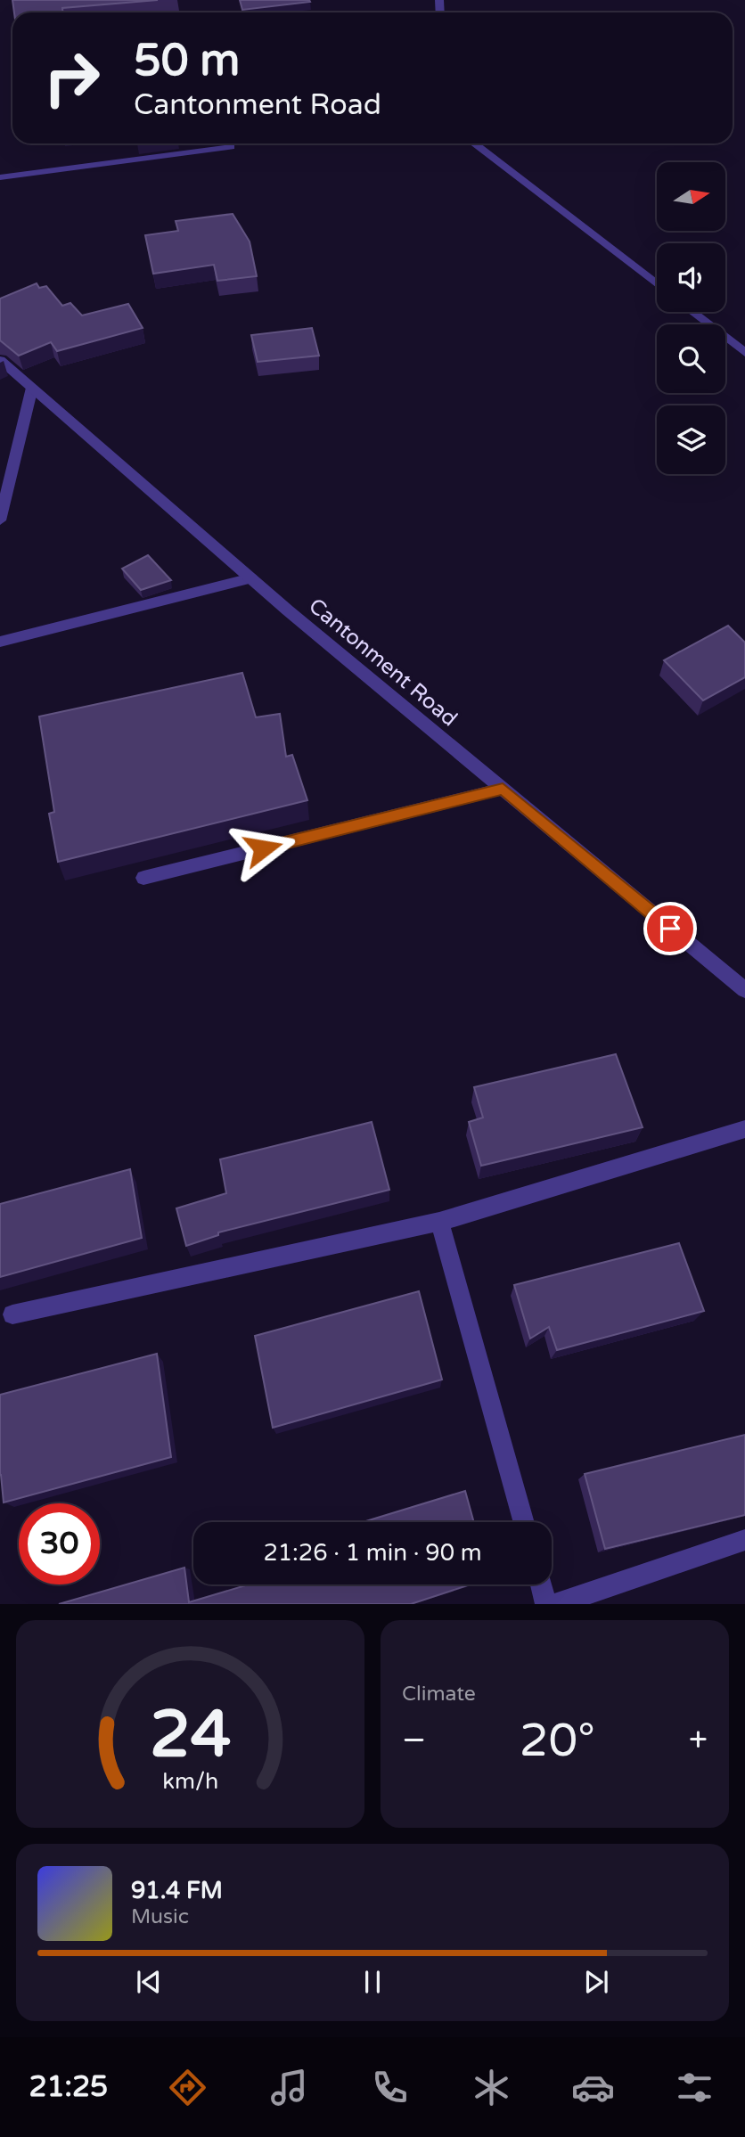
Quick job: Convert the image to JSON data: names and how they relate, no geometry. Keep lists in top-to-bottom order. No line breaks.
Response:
{"streets":{"street":["Cantonment Road"]},"north":"right","page":{"turn":["50 m","Cantonment Road"],"limit":"30","trip":"21:26 · 1 min · 90 m","tile":"Climate","heat":["−","20°","+"],"song":["91.4 FM","Music"],"tabs":"21:25","gauge":["24","km/h"]}}
